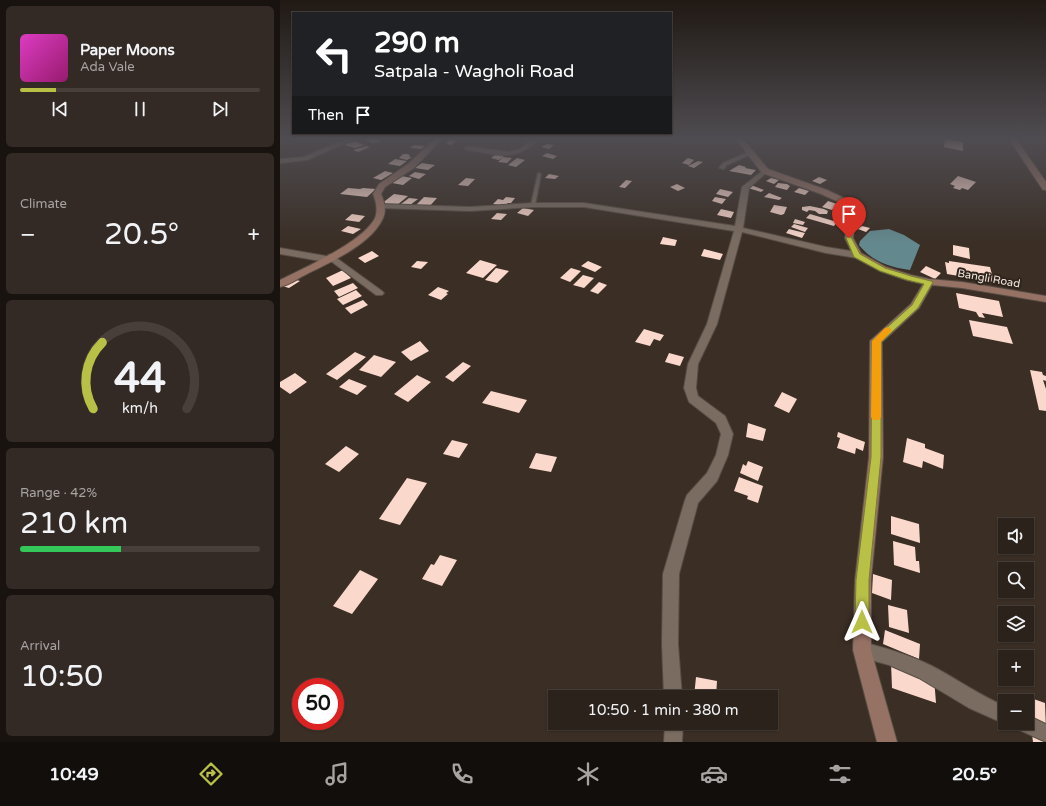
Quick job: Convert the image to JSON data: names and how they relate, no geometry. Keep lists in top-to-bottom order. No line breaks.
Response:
{"streets":{"main road":["Bangli Road"]},"page":{"turn":["290 m","Satpala - Wagholi Road"],"song":["Paper Moons","Ada Vale"],"then":"Then","tile":["Climate",["Range · 42%","210 km"],["Arrival","10:50"]],"heat":["−","20.5°","+"],"map_buttons":["+","−"],"limit":"50","trip":"10:50 · 1 min · 380 m","tabs":["10:49","20.5°"],"gauge":["44","km/h"]}}
